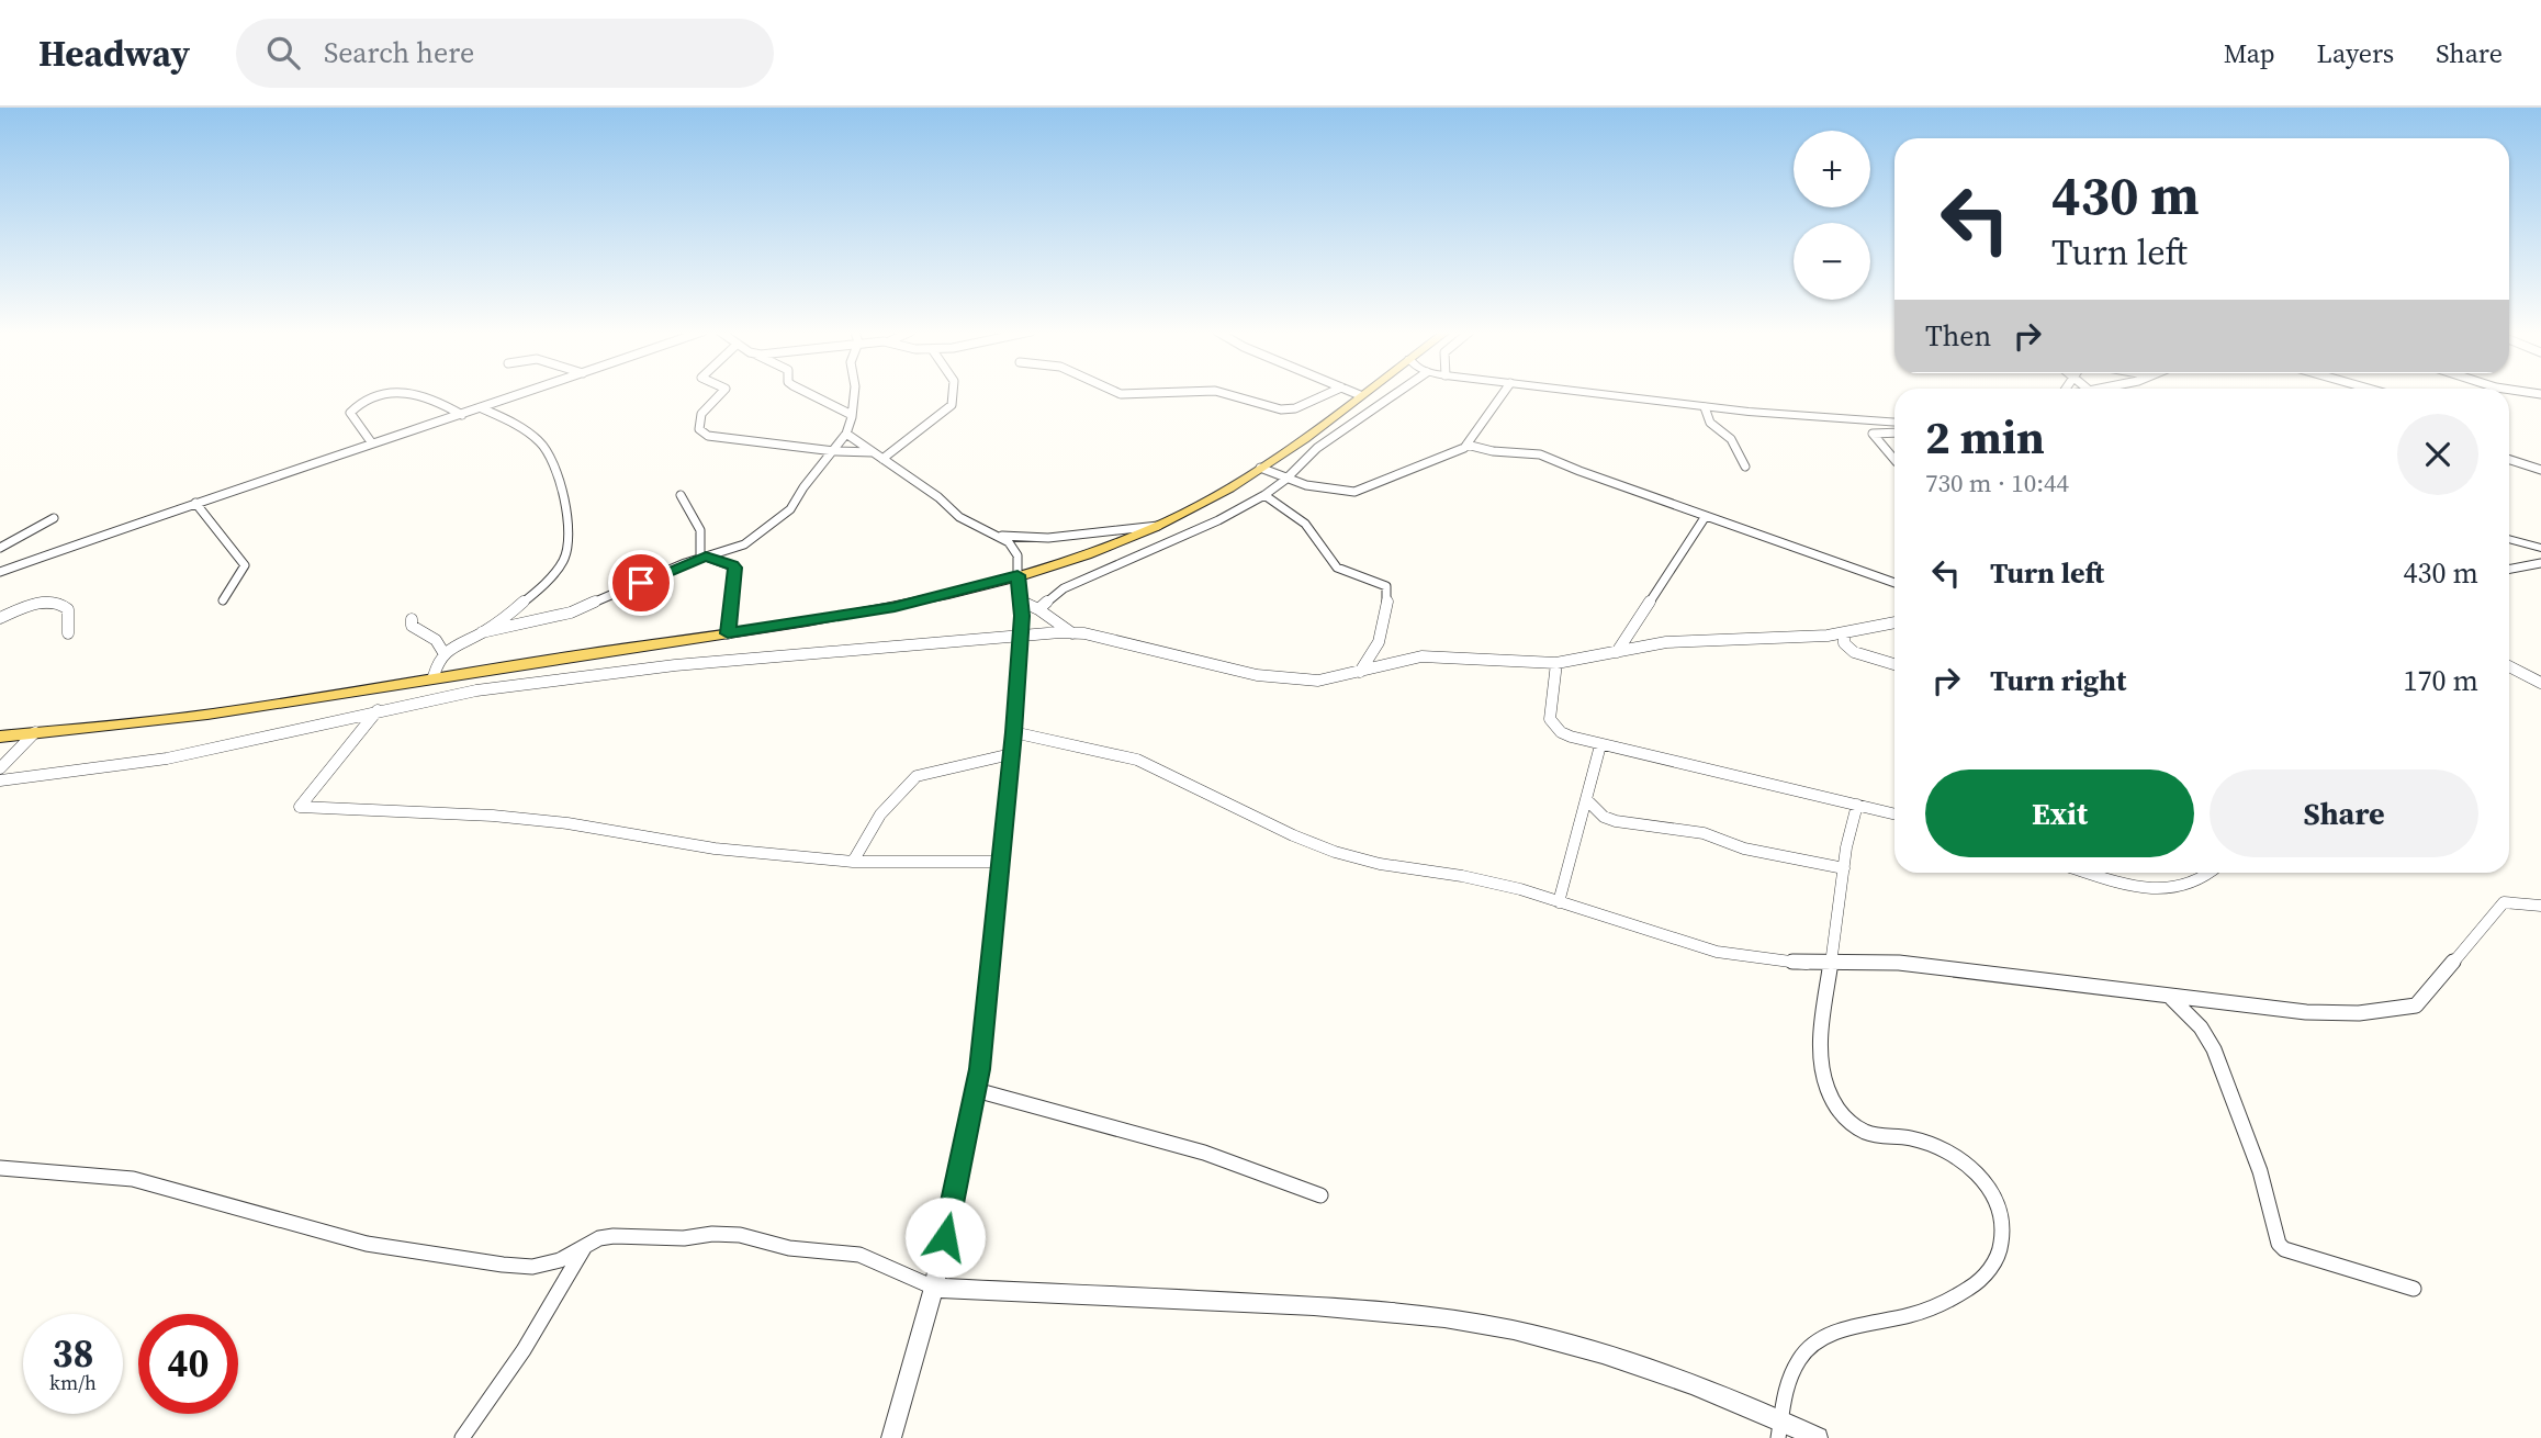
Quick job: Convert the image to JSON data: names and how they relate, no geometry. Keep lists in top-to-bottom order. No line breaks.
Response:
{"page":{"header":"Headway","search":"Search here","nav":["Map","Layers","Share"],"map_buttons":["+","−"],"turn":["430 m","Turn left"],"then":"Then","heading":["2 min","730 m · 10:44"],"list":[{"name":"Turn left","value":"430 m"},{"name":"Turn right","value":"170 m"}],"buttons":["Exit","Share"],"speed":"38 km/h","limit":"40"}}
